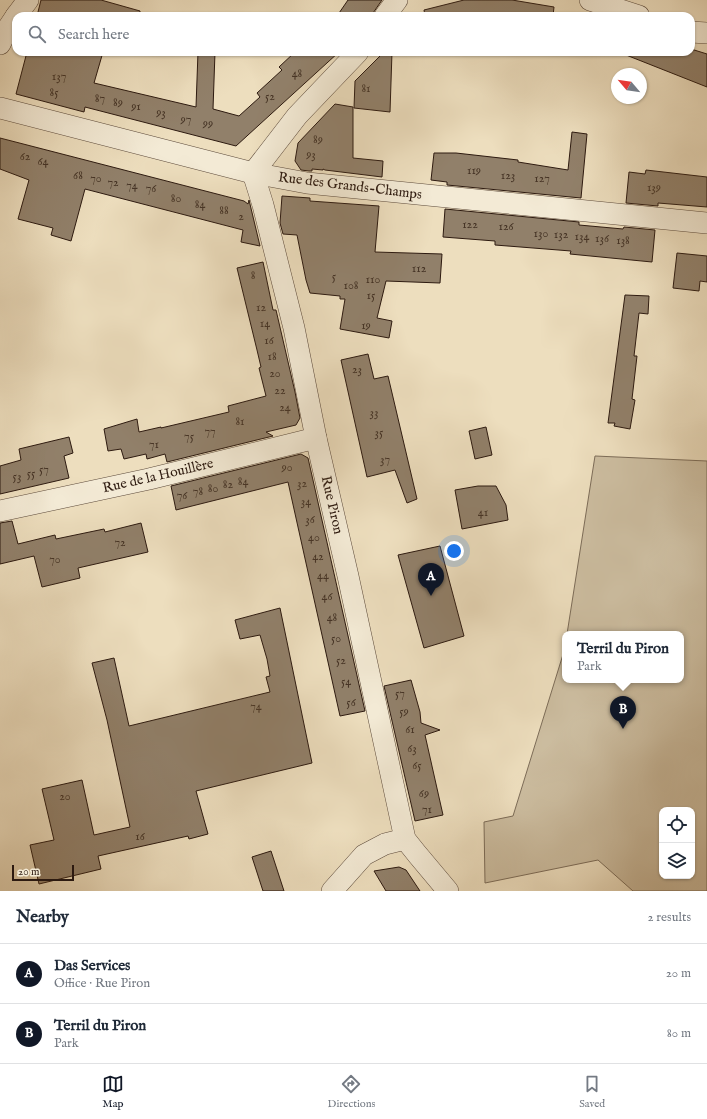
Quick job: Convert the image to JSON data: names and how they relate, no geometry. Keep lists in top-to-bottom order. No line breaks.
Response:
{"streets":{"street":["Rue des Grands-Champs","Rue de la Houillère","Rue Piron"]},"crossings":[["Rue des Grands-Champs","Rue Piron"],["Rue de la Houillère","Rue Piron"]],"house_numbers":["48","137","81","85","52","87","89","91","93","97","99","89","93","62","64","119","68","123","70","127","72","74","139","76","80","84","88","2","122","126","130","132","134","136","138","112","8","5","110","108","15","12","14","19","16","18","23","20","22","24","33","81","77","35","75","71","37","90","57","55","53","84","32","82","80","78","76","34","41","36","40","72","42","70","44","46","48","50","52","54","57","56","74","59","61","63","65","69","20","71","16"],"scale_bar":"20 m","north":"top left","page":{"search":"Search here","pins":["A","B"],"popup":["Terril du Piron","Park"],"scale":"20 m","heading":["Nearby","2 results"],"list":[{"mark":"A","name":"Das Services","note":"Office · Rue Piron","value":"20 m"},{"mark":"B","name":"Terril du Piron","note":"Park","value":"80 m"}],"nav":["Map","Directions","Saved"]}}
